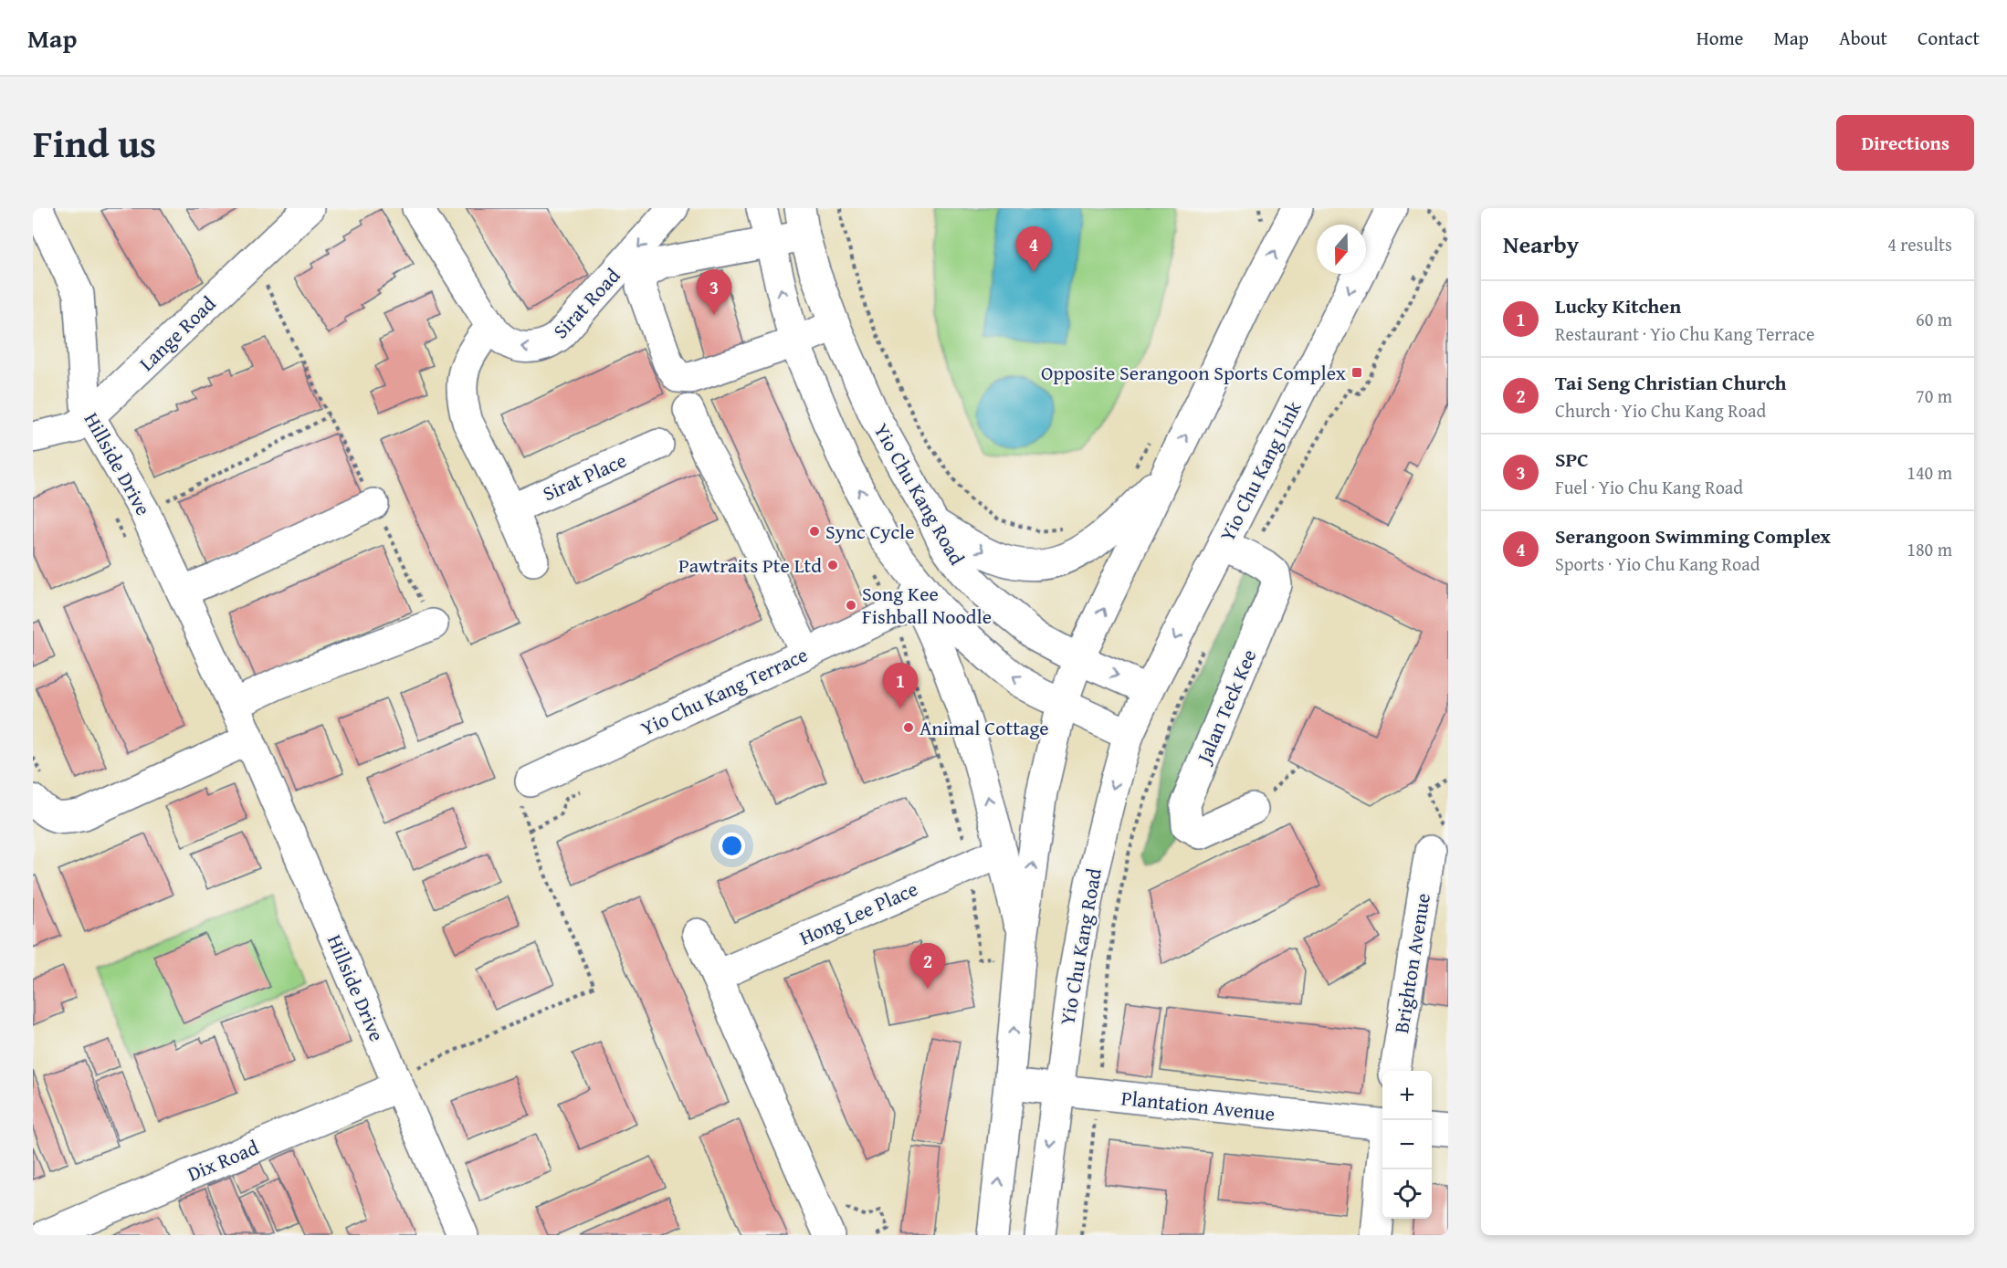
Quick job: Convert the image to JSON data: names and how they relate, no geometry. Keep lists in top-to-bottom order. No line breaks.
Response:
{"streets":{"street":["Sirat Road","Lange Road","Hillside Drive","Yio Chu Kang Link","Sirat Place","Yio Chu Kang Road","Yio Chu Kang Terrace","Jalan Teck Kee","Hong Lee Place","Brighton Avenue","Plantation Avenue","Dix Road"]},"crossings":[["Lange Road","Hillside Drive"],["Hillside Drive","Dix Road"],["Yio Chu Kang Link","Yio Chu Kang Road"],["Yio Chu Kang Link","Jalan Teck Kee"],["Yio Chu Kang Road","Plantation Avenue"]],"places":{"transit":["Opposite Serangoon Sports Complex"],"other":["Sync Cycle","Pawtraits Pte Ltd","Song Kee Fishball Noodle","Animal Cottage"]},"north":"bottom","page":{"header":"Map","nav":["Home","Map","About","Contact"],"title":"Find us","buttons":"Directions","heading":["Nearby","4 results"],"pins":["4","3","1","2"],"list":[{"mark":"1","name":"Lucky Kitchen","note":"Restaurant · Yio Chu Kang Terrace","value":"60 m"},{"mark":"2","name":"Tai Seng Christian Church","note":"Church · Yio Chu Kang Road","value":"70 m"},{"mark":"3","name":"SPC","note":"Fuel · Yio Chu Kang Road","value":"140 m"},{"mark":"4","name":"Serangoon Swimming Complex","note":"Sports · Yio Chu Kang Road","value":"180 m"}],"map_buttons":["+","−"]}}
